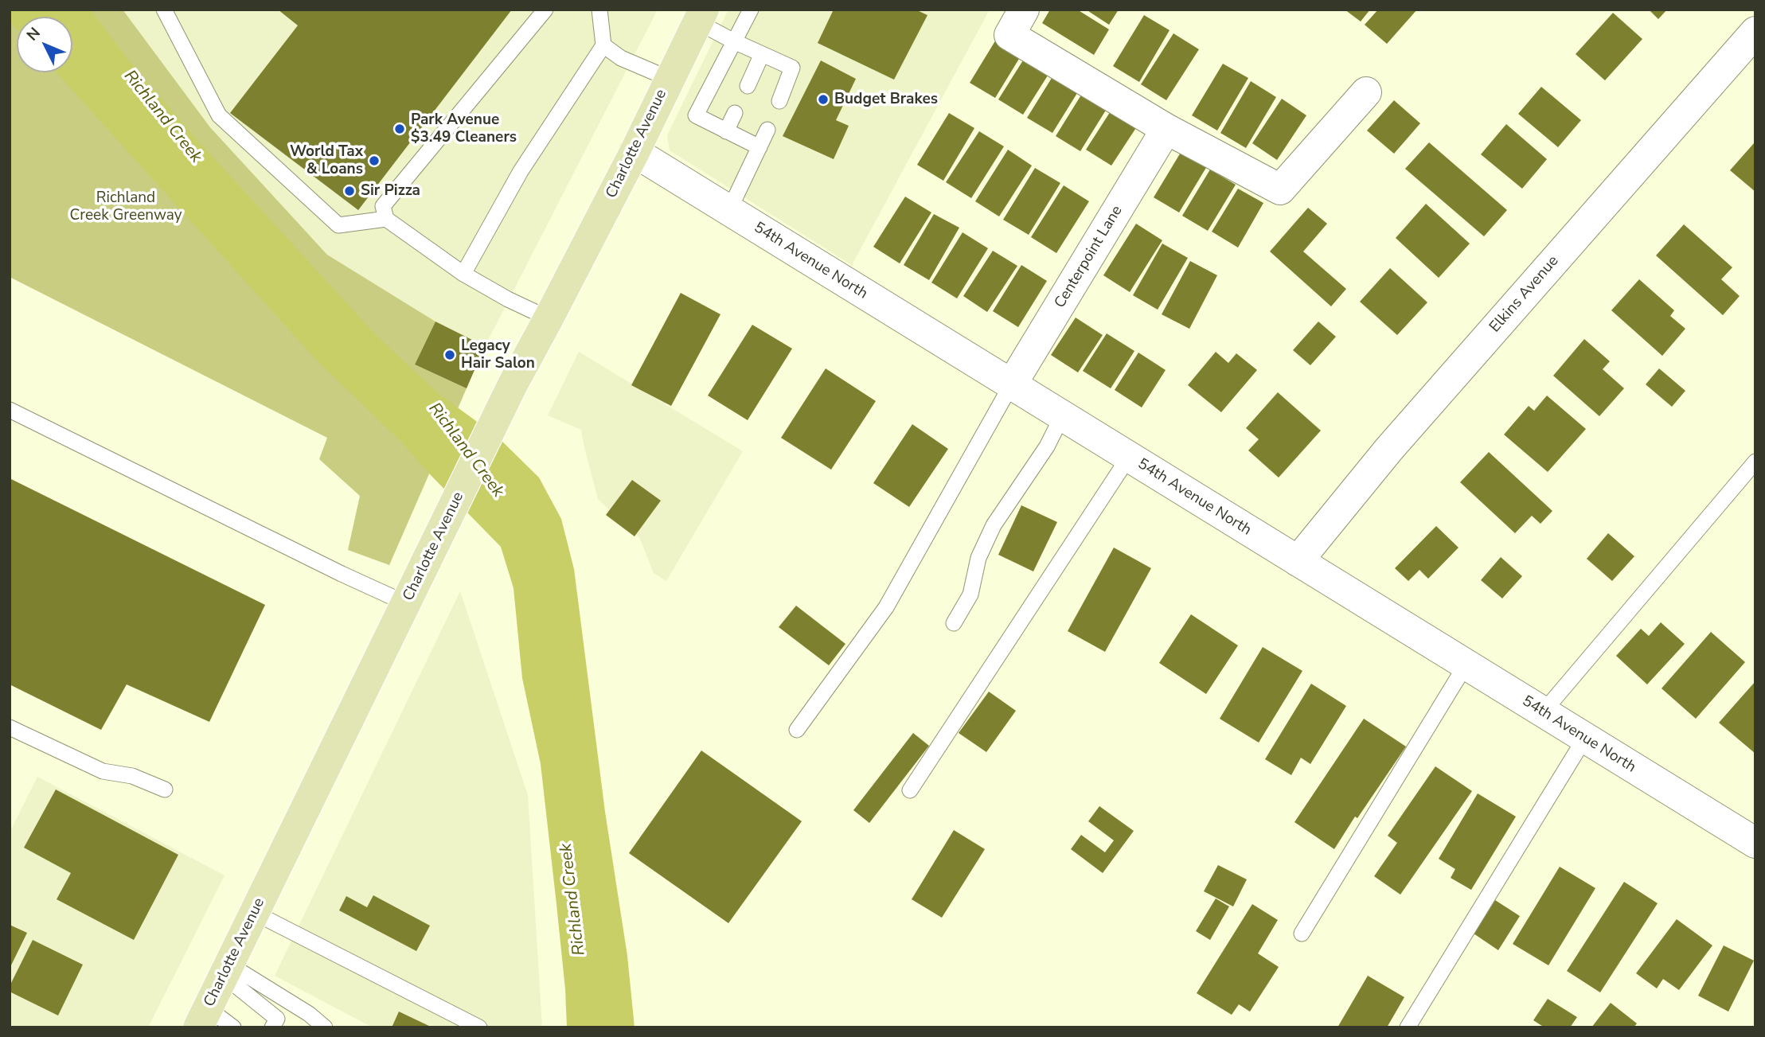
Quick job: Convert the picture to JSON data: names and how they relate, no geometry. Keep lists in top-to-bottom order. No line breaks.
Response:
{"streets":{"main road":["Charlotte Avenue"],"street":["Centerpoint Lane","54th Avenue North","Elkins Avenue"]},"crossings":[["Charlotte Avenue","54th Avenue North"],["Centerpoint Lane","54th Avenue North"],["54th Avenue North","Elkins Avenue"]],"water":["Richland Creek"],"parks":["Richland Creek Greenway"],"places":["Budget Brakes","Park Avenue $3.49 Cleaners","World Tax & Loans","Sir Pizza","Legacy Hair Salon"],"north":"top left"}
